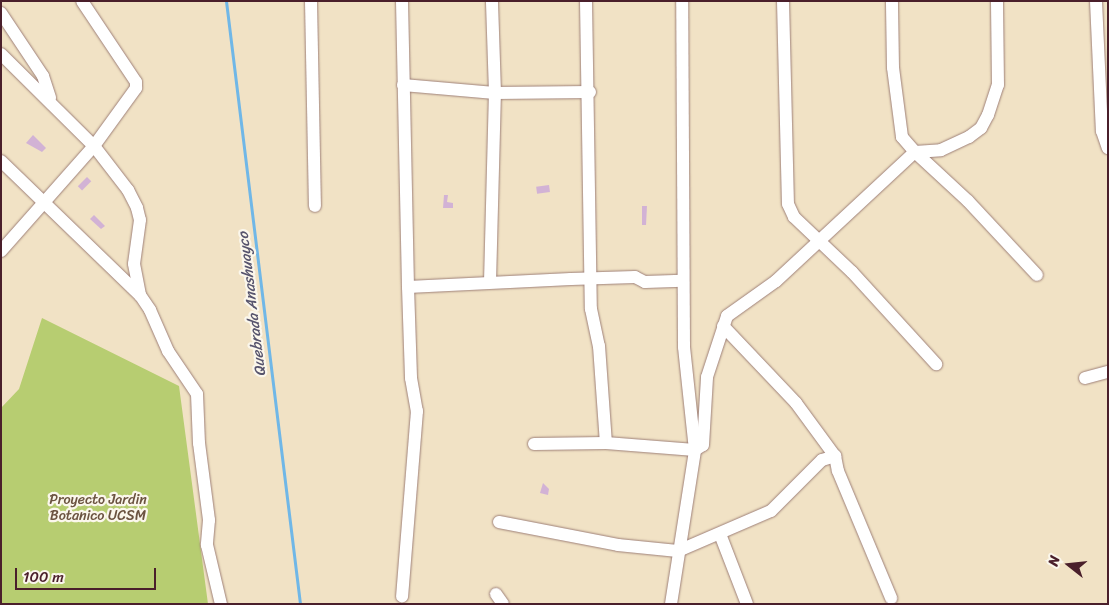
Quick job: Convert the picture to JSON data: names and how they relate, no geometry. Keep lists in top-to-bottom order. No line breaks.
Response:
{"water":["Quebrada Anashuayco"],"parks":["Proyecto Jardin Botanico UCSM"],"scale_bar":"100 m","north":"left"}
